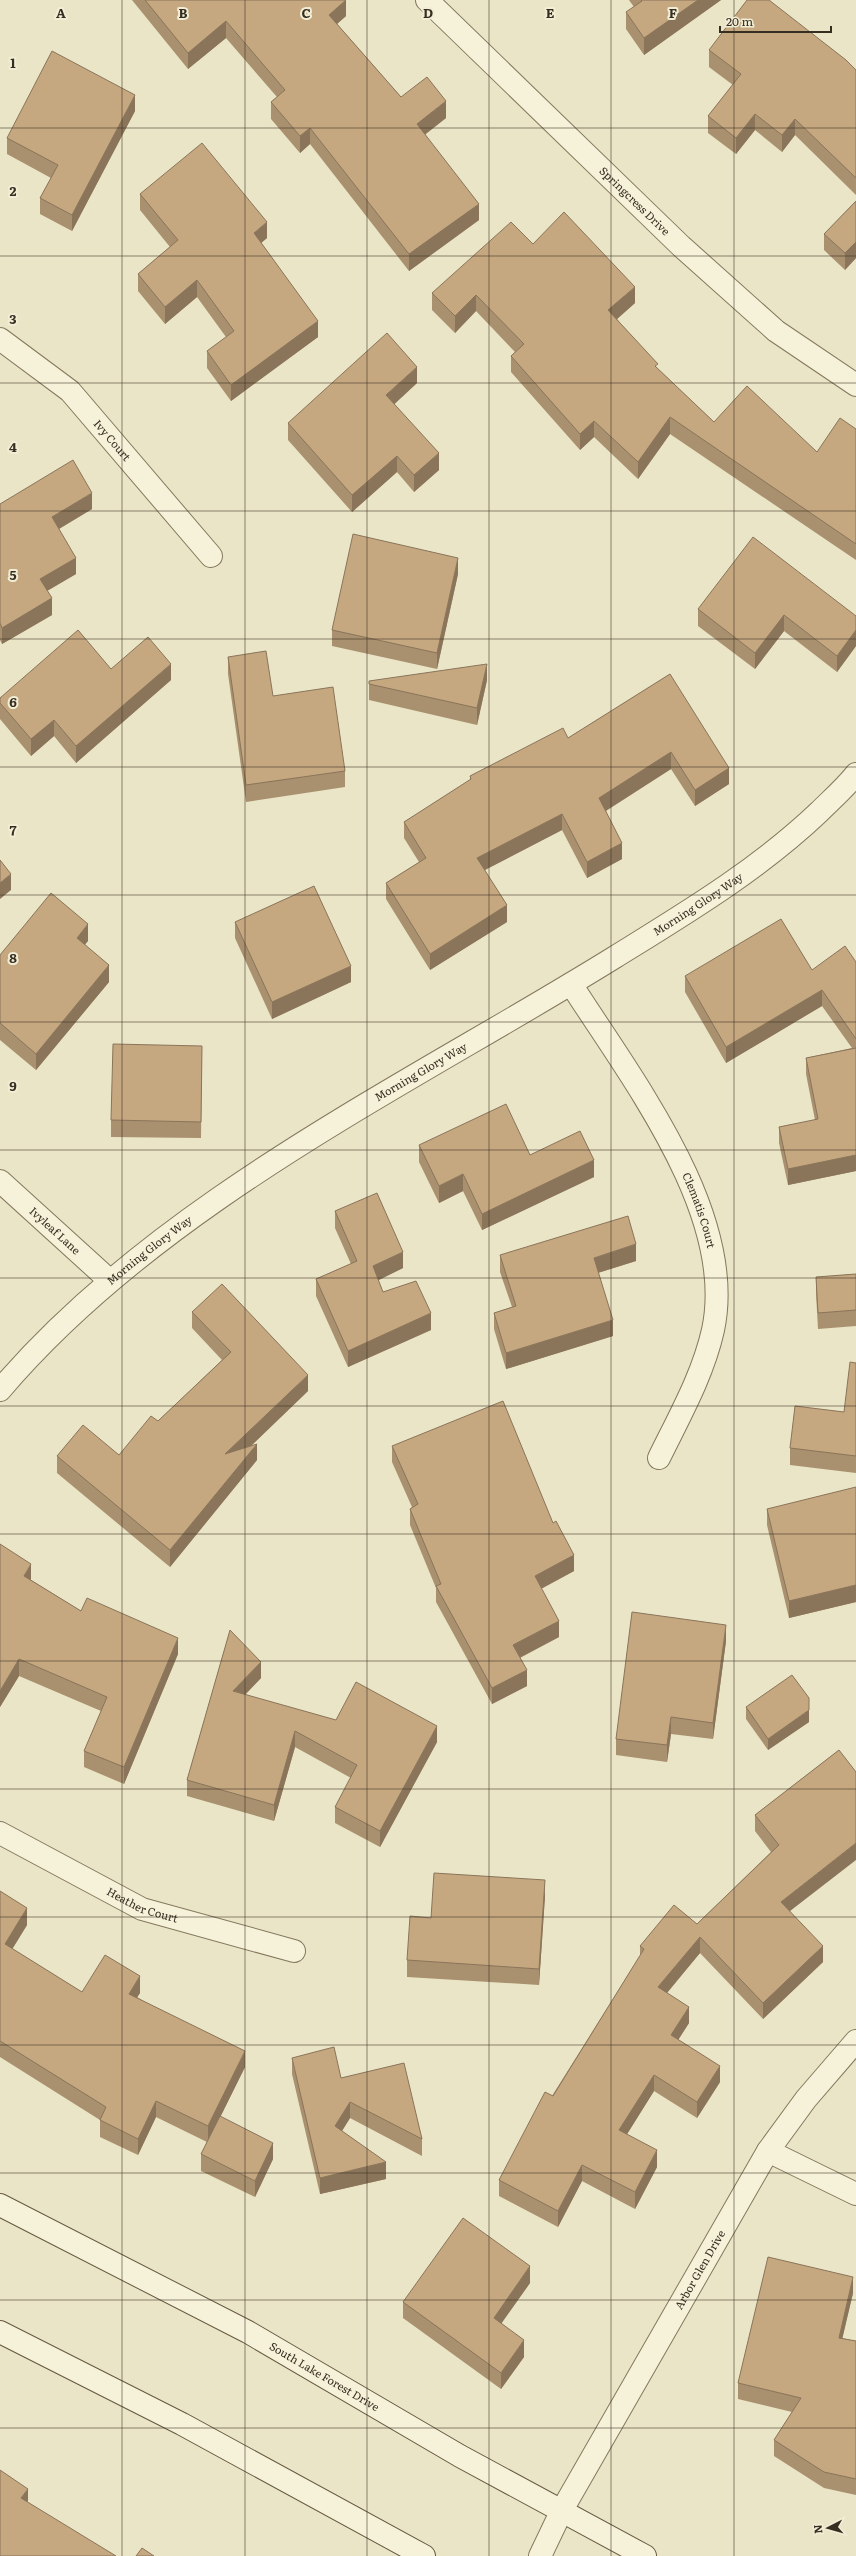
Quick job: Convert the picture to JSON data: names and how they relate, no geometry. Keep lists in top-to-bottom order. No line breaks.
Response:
{"streets":{"street":["Springcress Drive","Ivy Court","Morning Glory Way","Clematis Court","Ivyleaf Lane","Heather Court","Arbor Glen Drive","South Lake Forest Drive"]},"crossings":[["Morning Glory Way","Clematis Court"],["Morning Glory Way","Ivyleaf Lane"],["Arbor Glen Drive","South Lake Forest Drive"]],"scale_bar":"20 m","north":"left","grid":{"columns":["A","B","C","D","E","F"],"rows":["1","2","3","4","5","6","7","8","9"]}}
